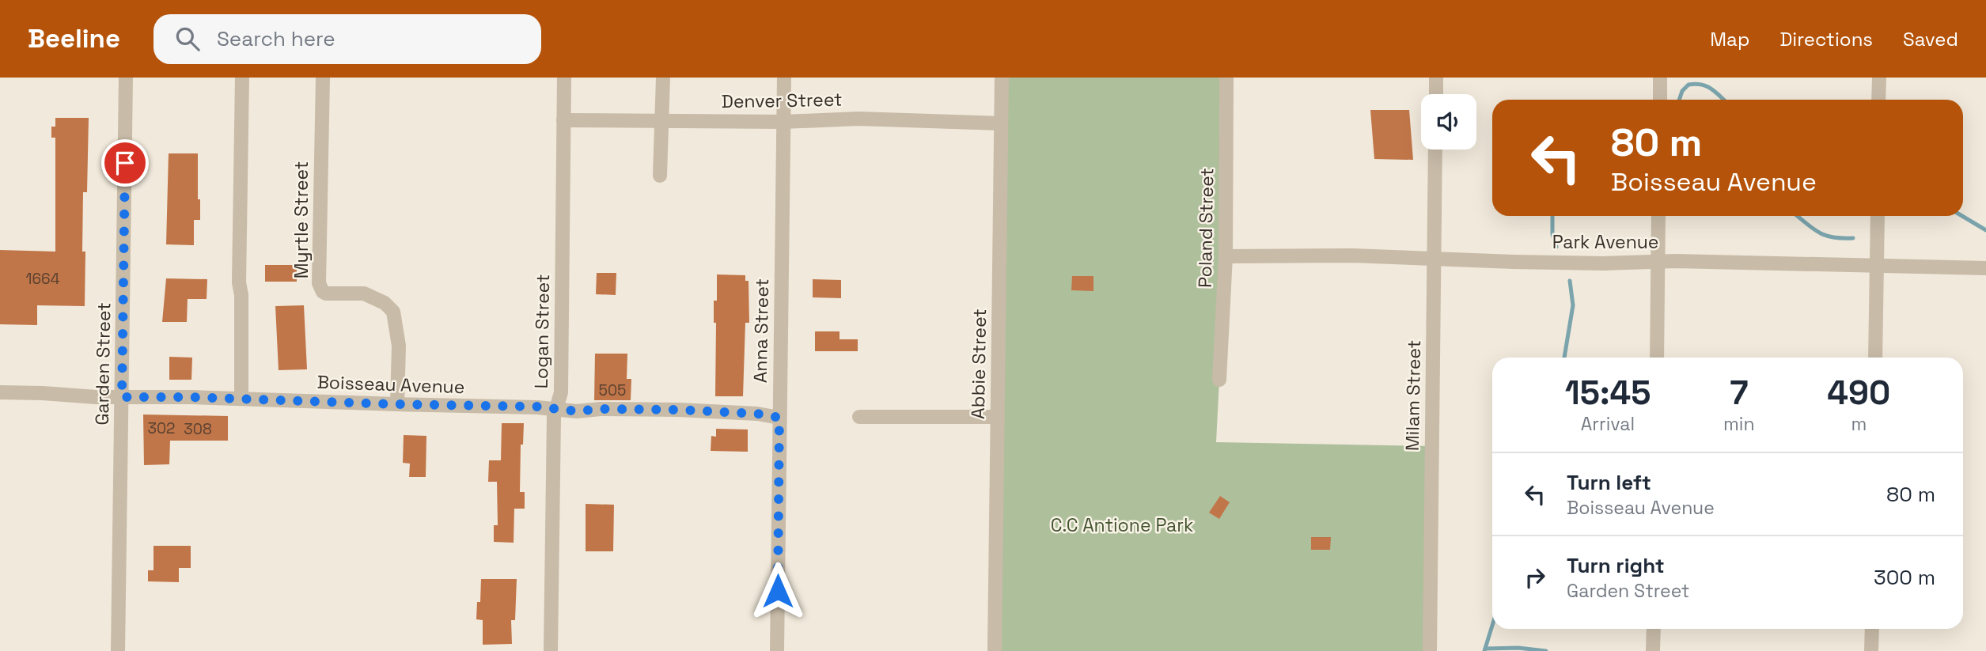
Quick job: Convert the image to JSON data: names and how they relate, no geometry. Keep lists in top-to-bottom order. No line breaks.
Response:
{"streets":{"street":["Denver Street","Myrtle Street","Poland Street","Park Avenue","Anna Street","Logan Street","Garden Street","Abbie Street","Boisseau Avenue","Milam Street"]},"crossings":[["Denver Street","Anna Street"],["Denver Street","Logan Street"],["Denver Street","Abbie Street"],["Myrtle Street","Boisseau Avenue"],["Poland Street","Park Avenue"],["Park Avenue","Milam Street"],["Anna Street","Boisseau Avenue"],["Logan Street","Boisseau Avenue"],["Garden Street","Boisseau Avenue"]],"parks":["C.C Antione Park"],"house_numbers":["1664","505","302","308"],"page":{"header":"Beeline","search":"Search here","nav":["Map","Directions","Saved"],"turn":["80 m","Boisseau Avenue"],"eta":["15:45","Arrival","7","min","490","m"],"list":[{"name":"Turn left","note":"Boisseau Avenue","value":"80 m"},{"name":"Turn right","note":"Garden Street","value":"300 m"}]}}
